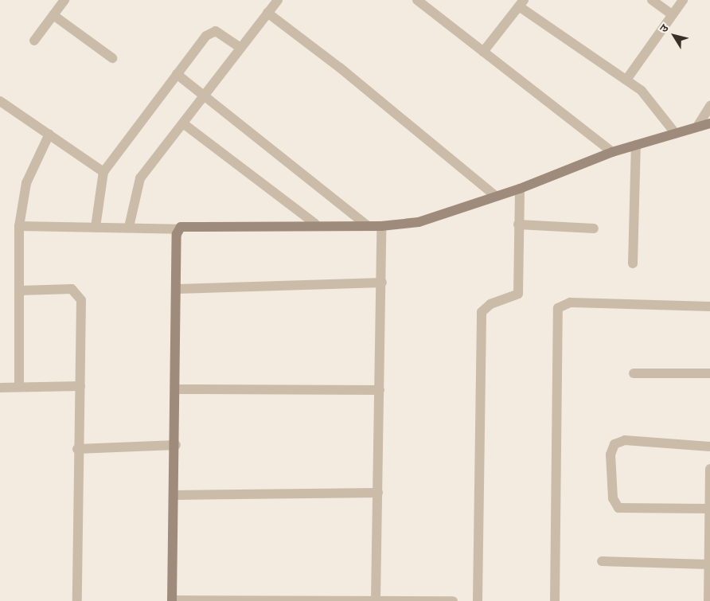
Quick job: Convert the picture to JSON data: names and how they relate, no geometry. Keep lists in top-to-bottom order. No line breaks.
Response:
{"north":"top left"}
